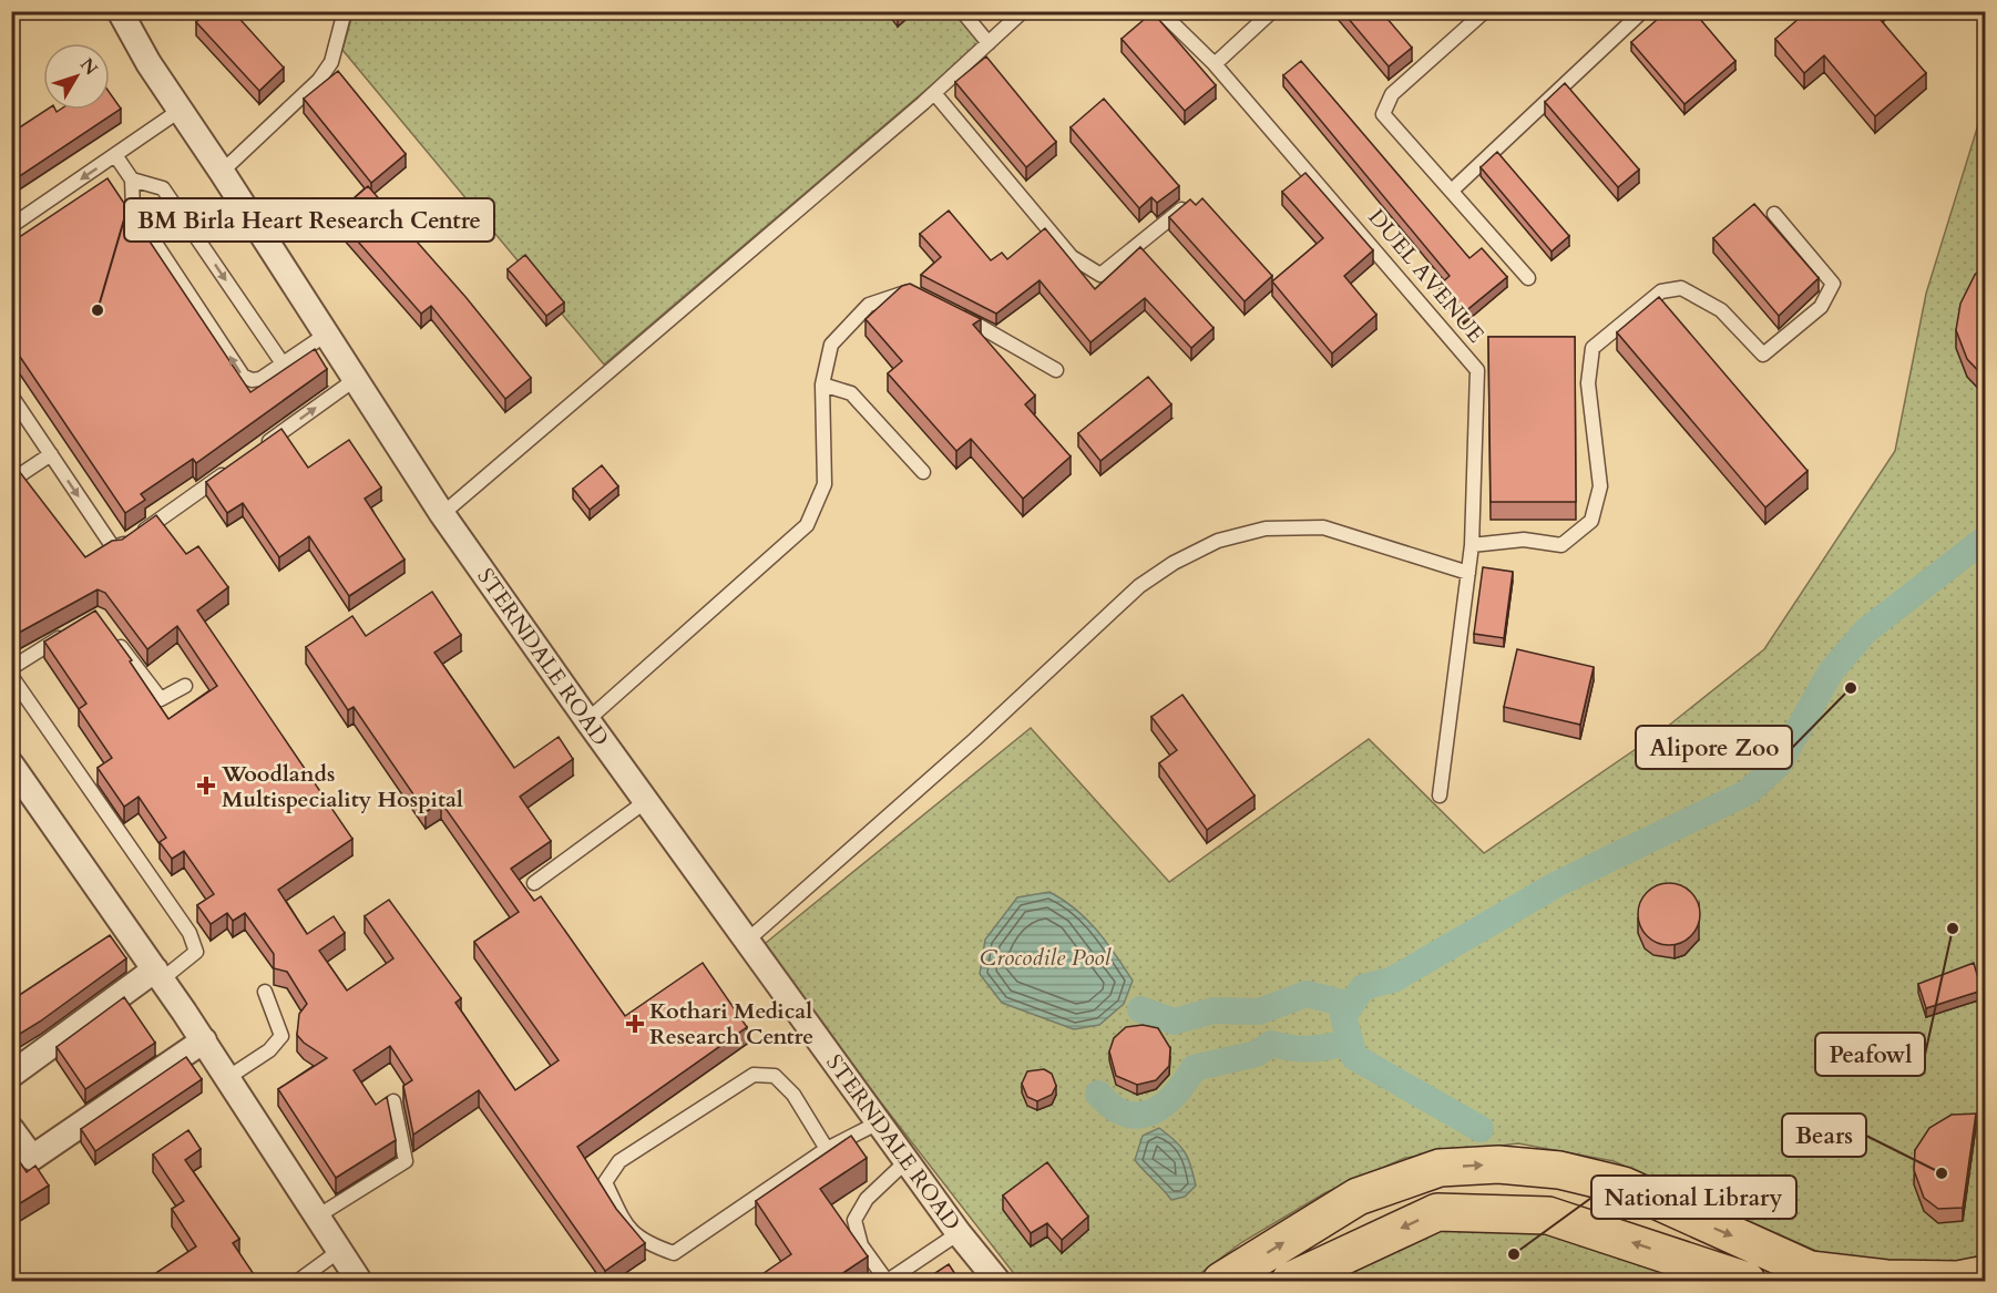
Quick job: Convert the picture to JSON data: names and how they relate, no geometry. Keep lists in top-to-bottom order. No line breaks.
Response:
{"streets":{"street":["STERNDALE ROAD"],"lane":["DUEL AVENUE"]},"water":["Crocodile Pool"],"places":{"other":["BM Birla Heart Research Centre","Alipore Zoo","Peafowl","Bears","National Library"],"health":["Woodlands Multispeciality Hospital","Kothari Medical Research Centre"]},"north":"top right"}
